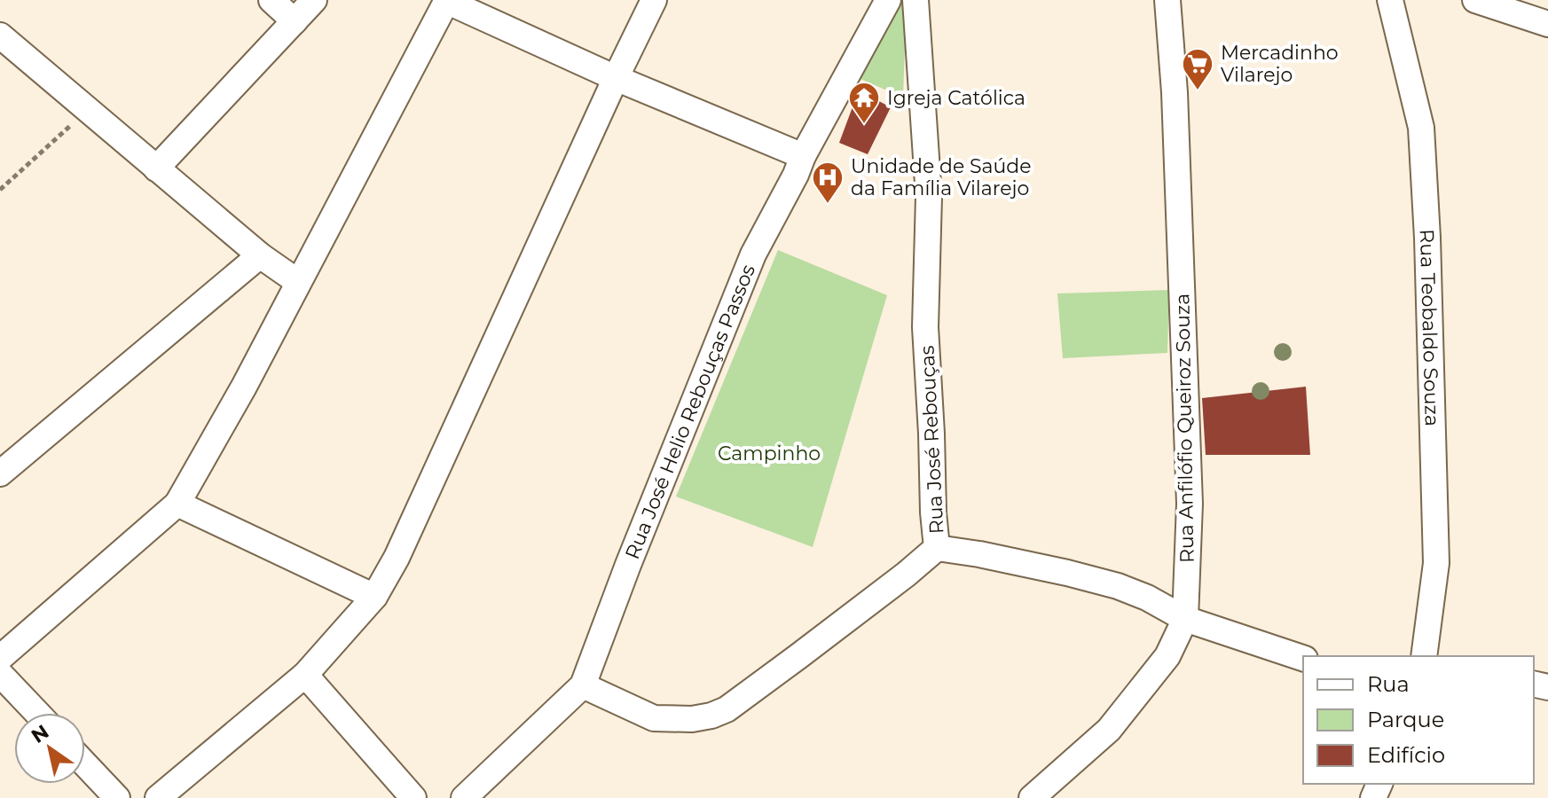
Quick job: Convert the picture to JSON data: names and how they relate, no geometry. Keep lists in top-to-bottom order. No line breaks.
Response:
{"streets":{"street":["Rua Teobaldo Souza","Rua José Helio Rebouças Passos","Rua Anfilófio Queiroz Souza","Rua José Rebouças"]},"crossings":[["Rua José Helio Rebouças Passos","Rua José Rebouças"]],"parks":["Campinho"],"places":{"supermarket":["Mercadinho Vilarejo"],"temple":["Igreja Católica"],"hospital":["Unidade de Saúde da Família Vilarejo"]},"legend":["Rua","Parque","Edifício"],"north":"top left"}
